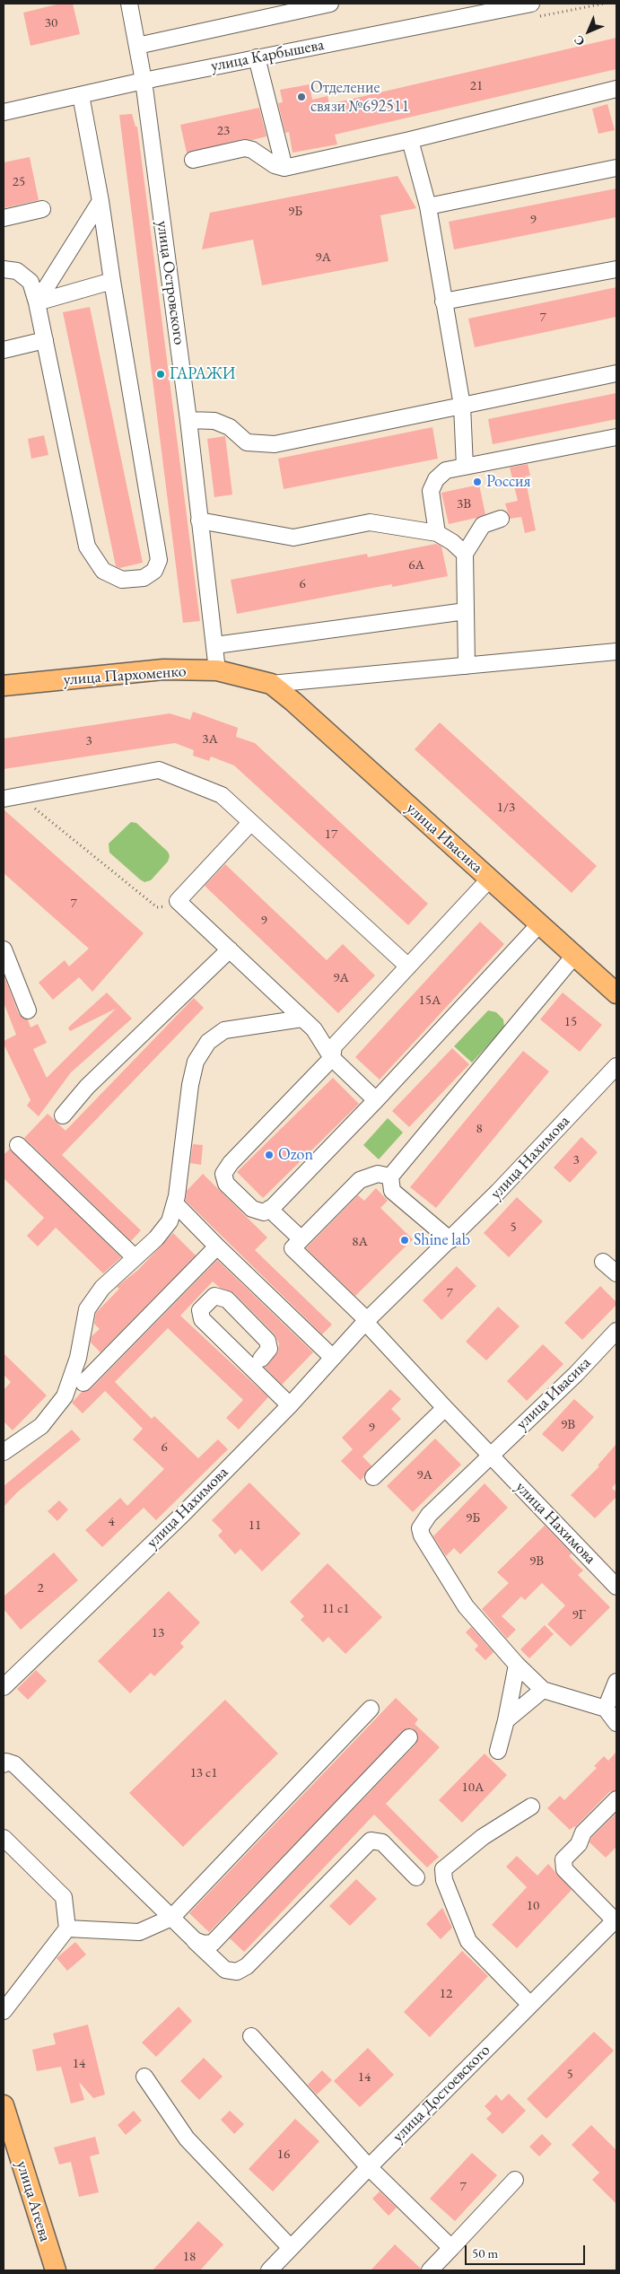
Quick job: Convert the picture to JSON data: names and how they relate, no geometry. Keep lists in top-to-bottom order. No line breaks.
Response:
{"streets":{"main road":["улица Пархоменко","улица Ивасика","улица Агеева"],"street":["улица Карбышева","улица Островского","улица Нахимова","улица Достоевского"]},"crossings":[["улица Карбышева","улица Островского"],["улица Островского","улица Пархоменко"],["улица Пархоменко","улица Ивасика"],["улица Ивасика","улица Нахимова"]],"places":["Отделение связи №692511","ГАРАЖИ","Россия","Ozon","Shine lab"],"house_numbers":["30","21","23","25","9Б","9","9А","7","3В","6А","6","3А","3","1/3","17","7","9","9А","15А","15","8","3","5","8А","7","9В","9","6","9А","9Б","4","11","9В","2","11 с1","9Г","13","13 с1","10А","10","12","14","5","14","16","7","18"],"scale_bar":"50 m","north":"bottom left"}
